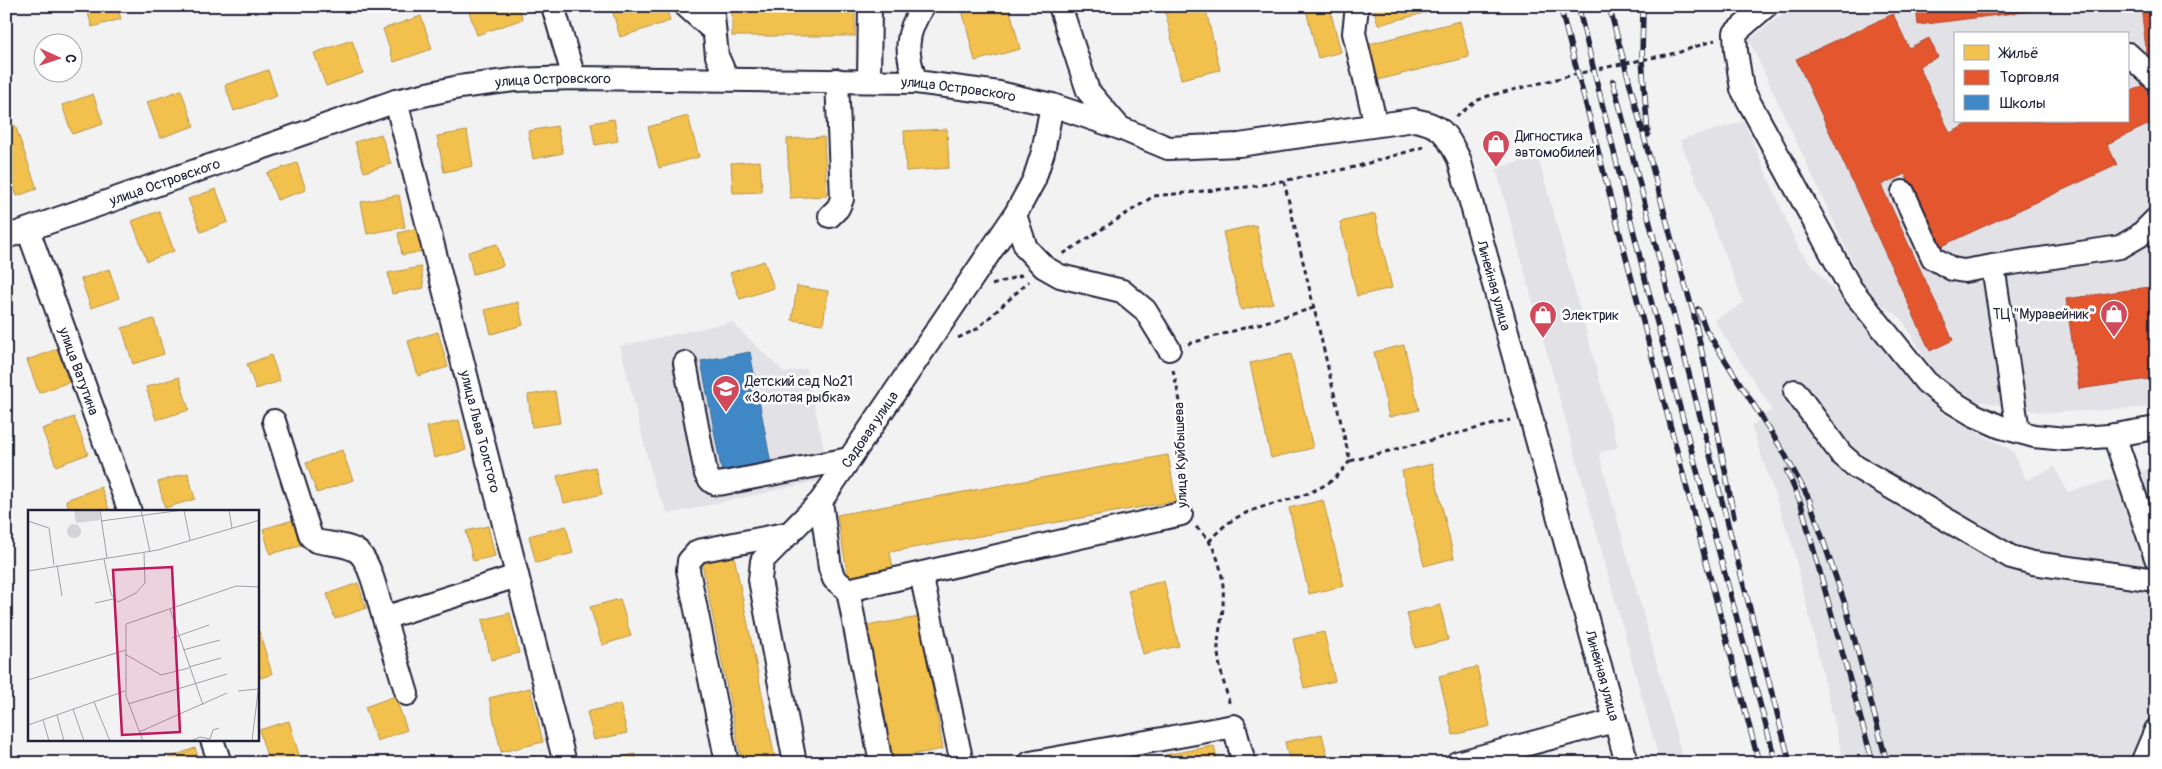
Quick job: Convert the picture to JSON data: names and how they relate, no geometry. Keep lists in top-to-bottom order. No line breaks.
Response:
{"streets":{"street":["улица Островского","Линейная улица","улица Ватутина","Садовая улица","улица Льва Толстого"],"path":["улица Куйбышева"]},"crossings":[["улица Островского","улица Ватутина"],["улица Островского","Садовая улица"],["улица Островского","улица Льва Толстого"]],"places":{"shop":["Дигностика автомобилей","ТЦ \"Муравейник\"","Электрик"],"school or university":["Детский сад №21 «Золотая рыбка»"]},"legend":["Жильё","Торговля","Школы"],"north":"right"}
